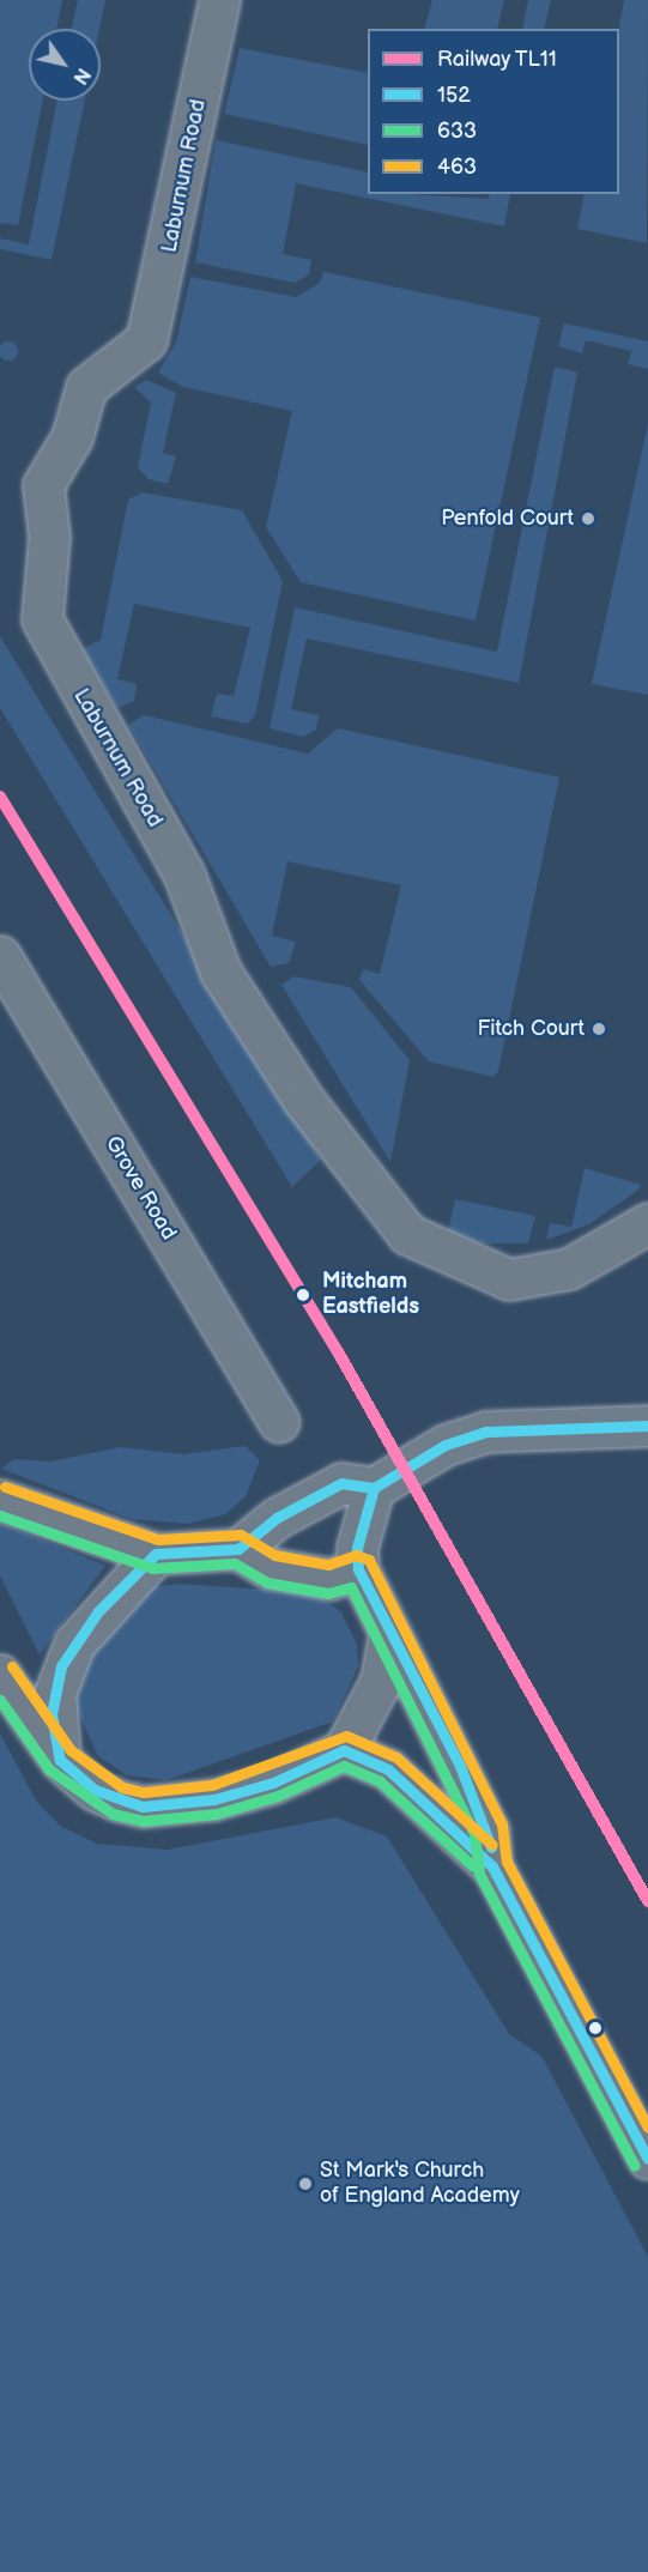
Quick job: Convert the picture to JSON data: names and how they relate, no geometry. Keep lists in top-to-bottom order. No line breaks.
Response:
{"streets":{"street":["Laburnum Road","Grove Road"]},"places":["Penfold Court","Fitch Court","Mitcham Eastfields","St Mark's Church of England Academy"],"lines":["rail line TL11","transit line 152","transit line 463","transit line 633"],"legend":["Railway TL11","152","633","463"],"north":"bottom right"}
